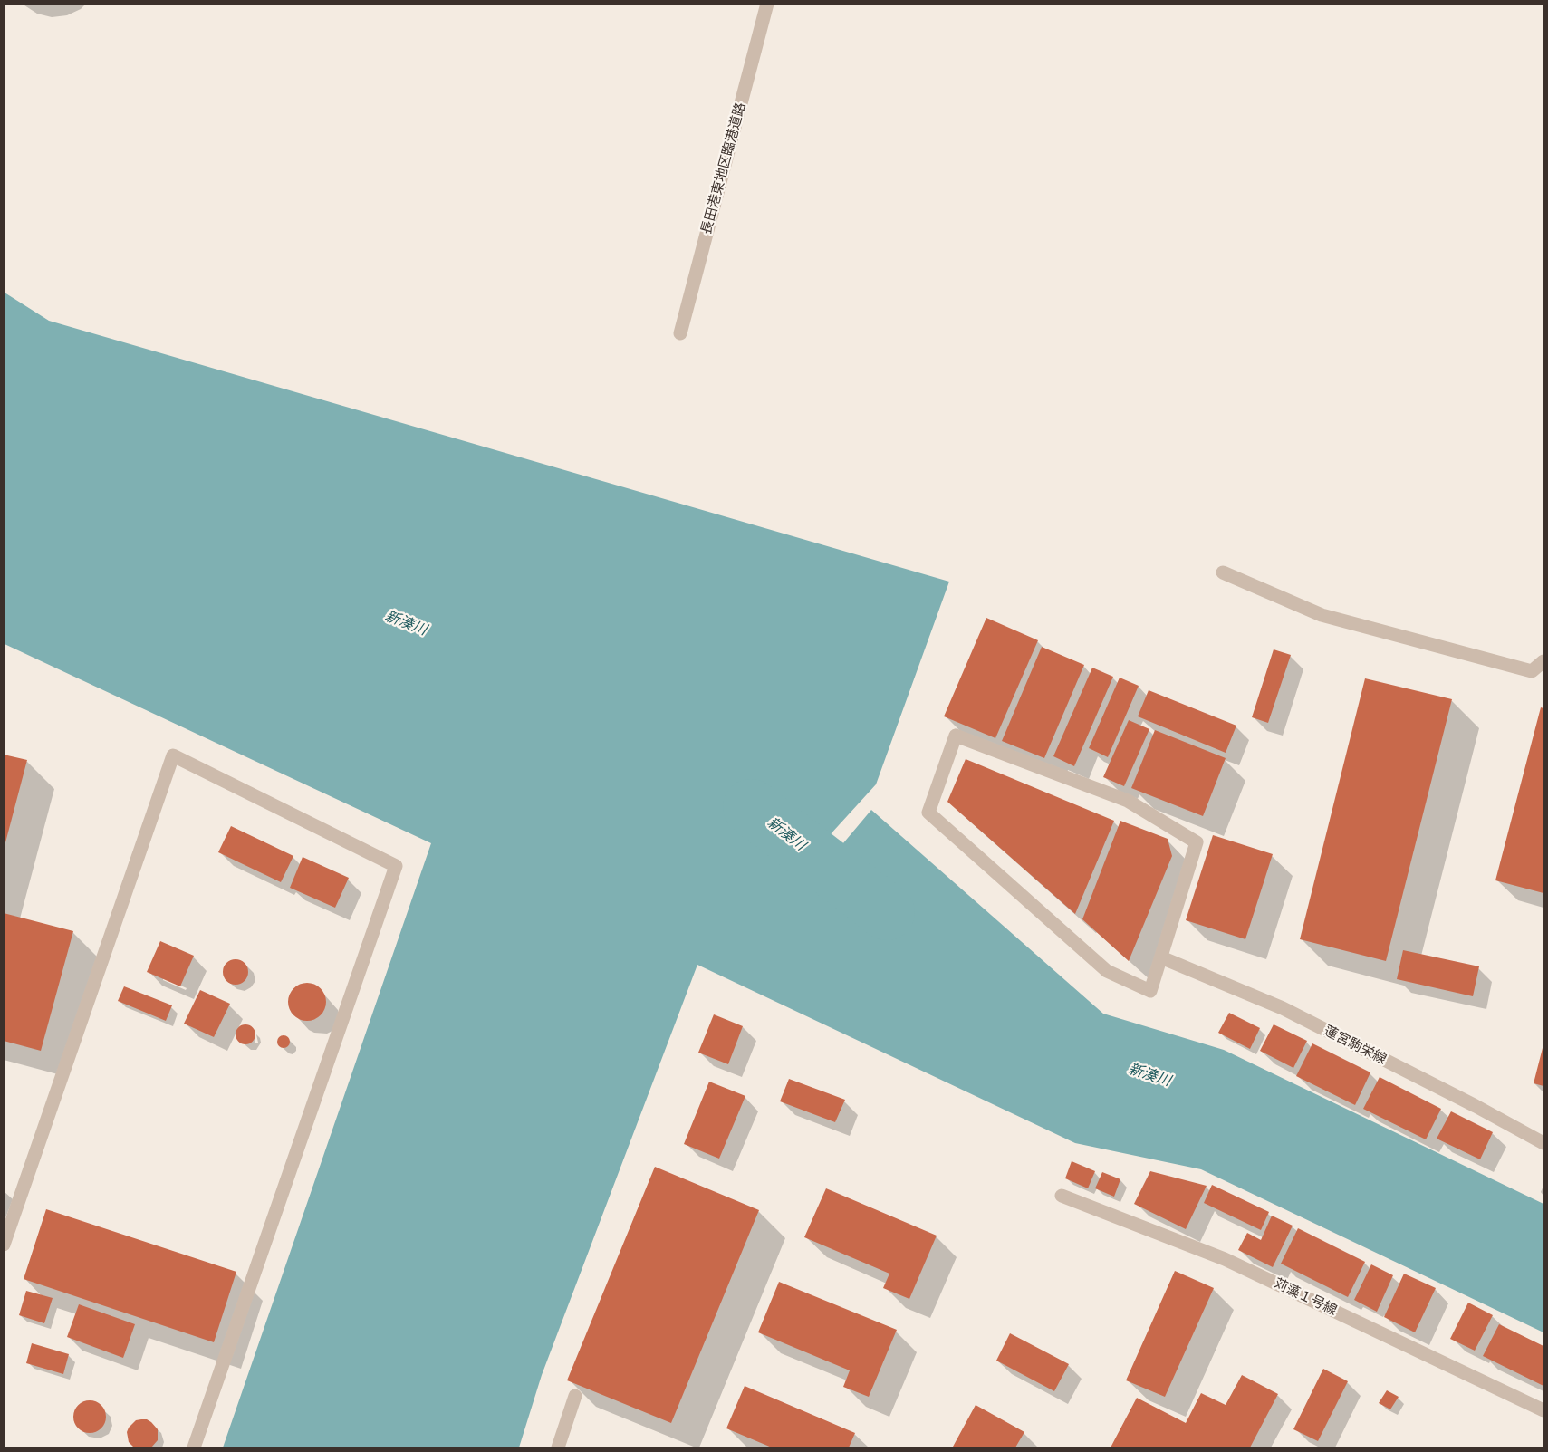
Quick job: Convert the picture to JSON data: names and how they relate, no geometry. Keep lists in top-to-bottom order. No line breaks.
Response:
{"streets":{"street":["長田港東地区臨港道路","蓮宮駒栄線","苅藻１号線"]},"water":["新湊川"]}
